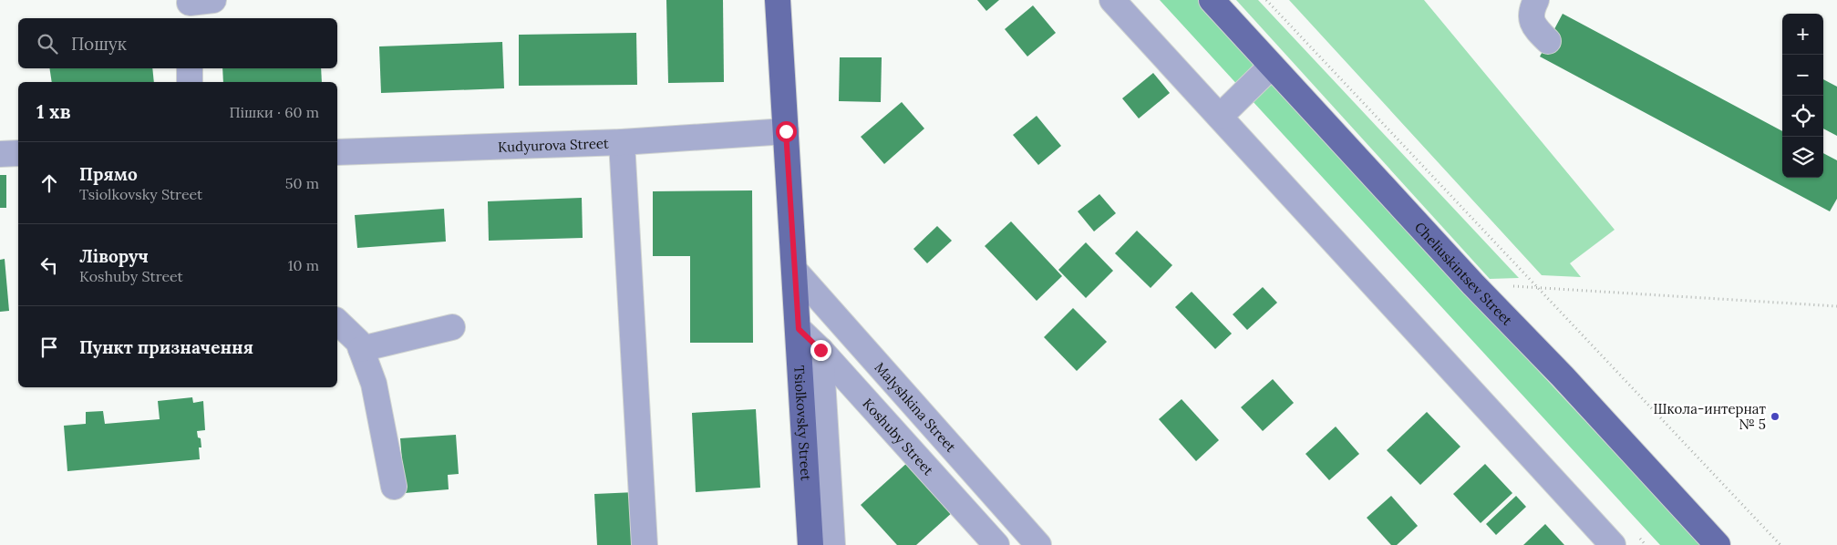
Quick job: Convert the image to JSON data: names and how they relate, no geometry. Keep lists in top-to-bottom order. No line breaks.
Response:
{"streets":{"main road":["Cheliuskintsev Street","Tsiolkovsky Street"],"street":["Kudyurova Street","Malyshkina Street","Koshuby Street"]},"crossings":[["Kudyurova Street","Tsiolkovsky Street"],["Malyshkina Street","Tsiolkovsky Street"],["Tsiolkovsky Street","Koshuby Street"]],"places":["Школа-интернат № 5"],"page":{"map_buttons":["+","−"],"search":"Пошук","heading":["1 хв","Пішки · 60 m"],"list":[["Прямо","Tsiolkovsky Street","50 m"],["Ліворуч","Koshuby Street","10 m"],"Пункт призначення"]}}
